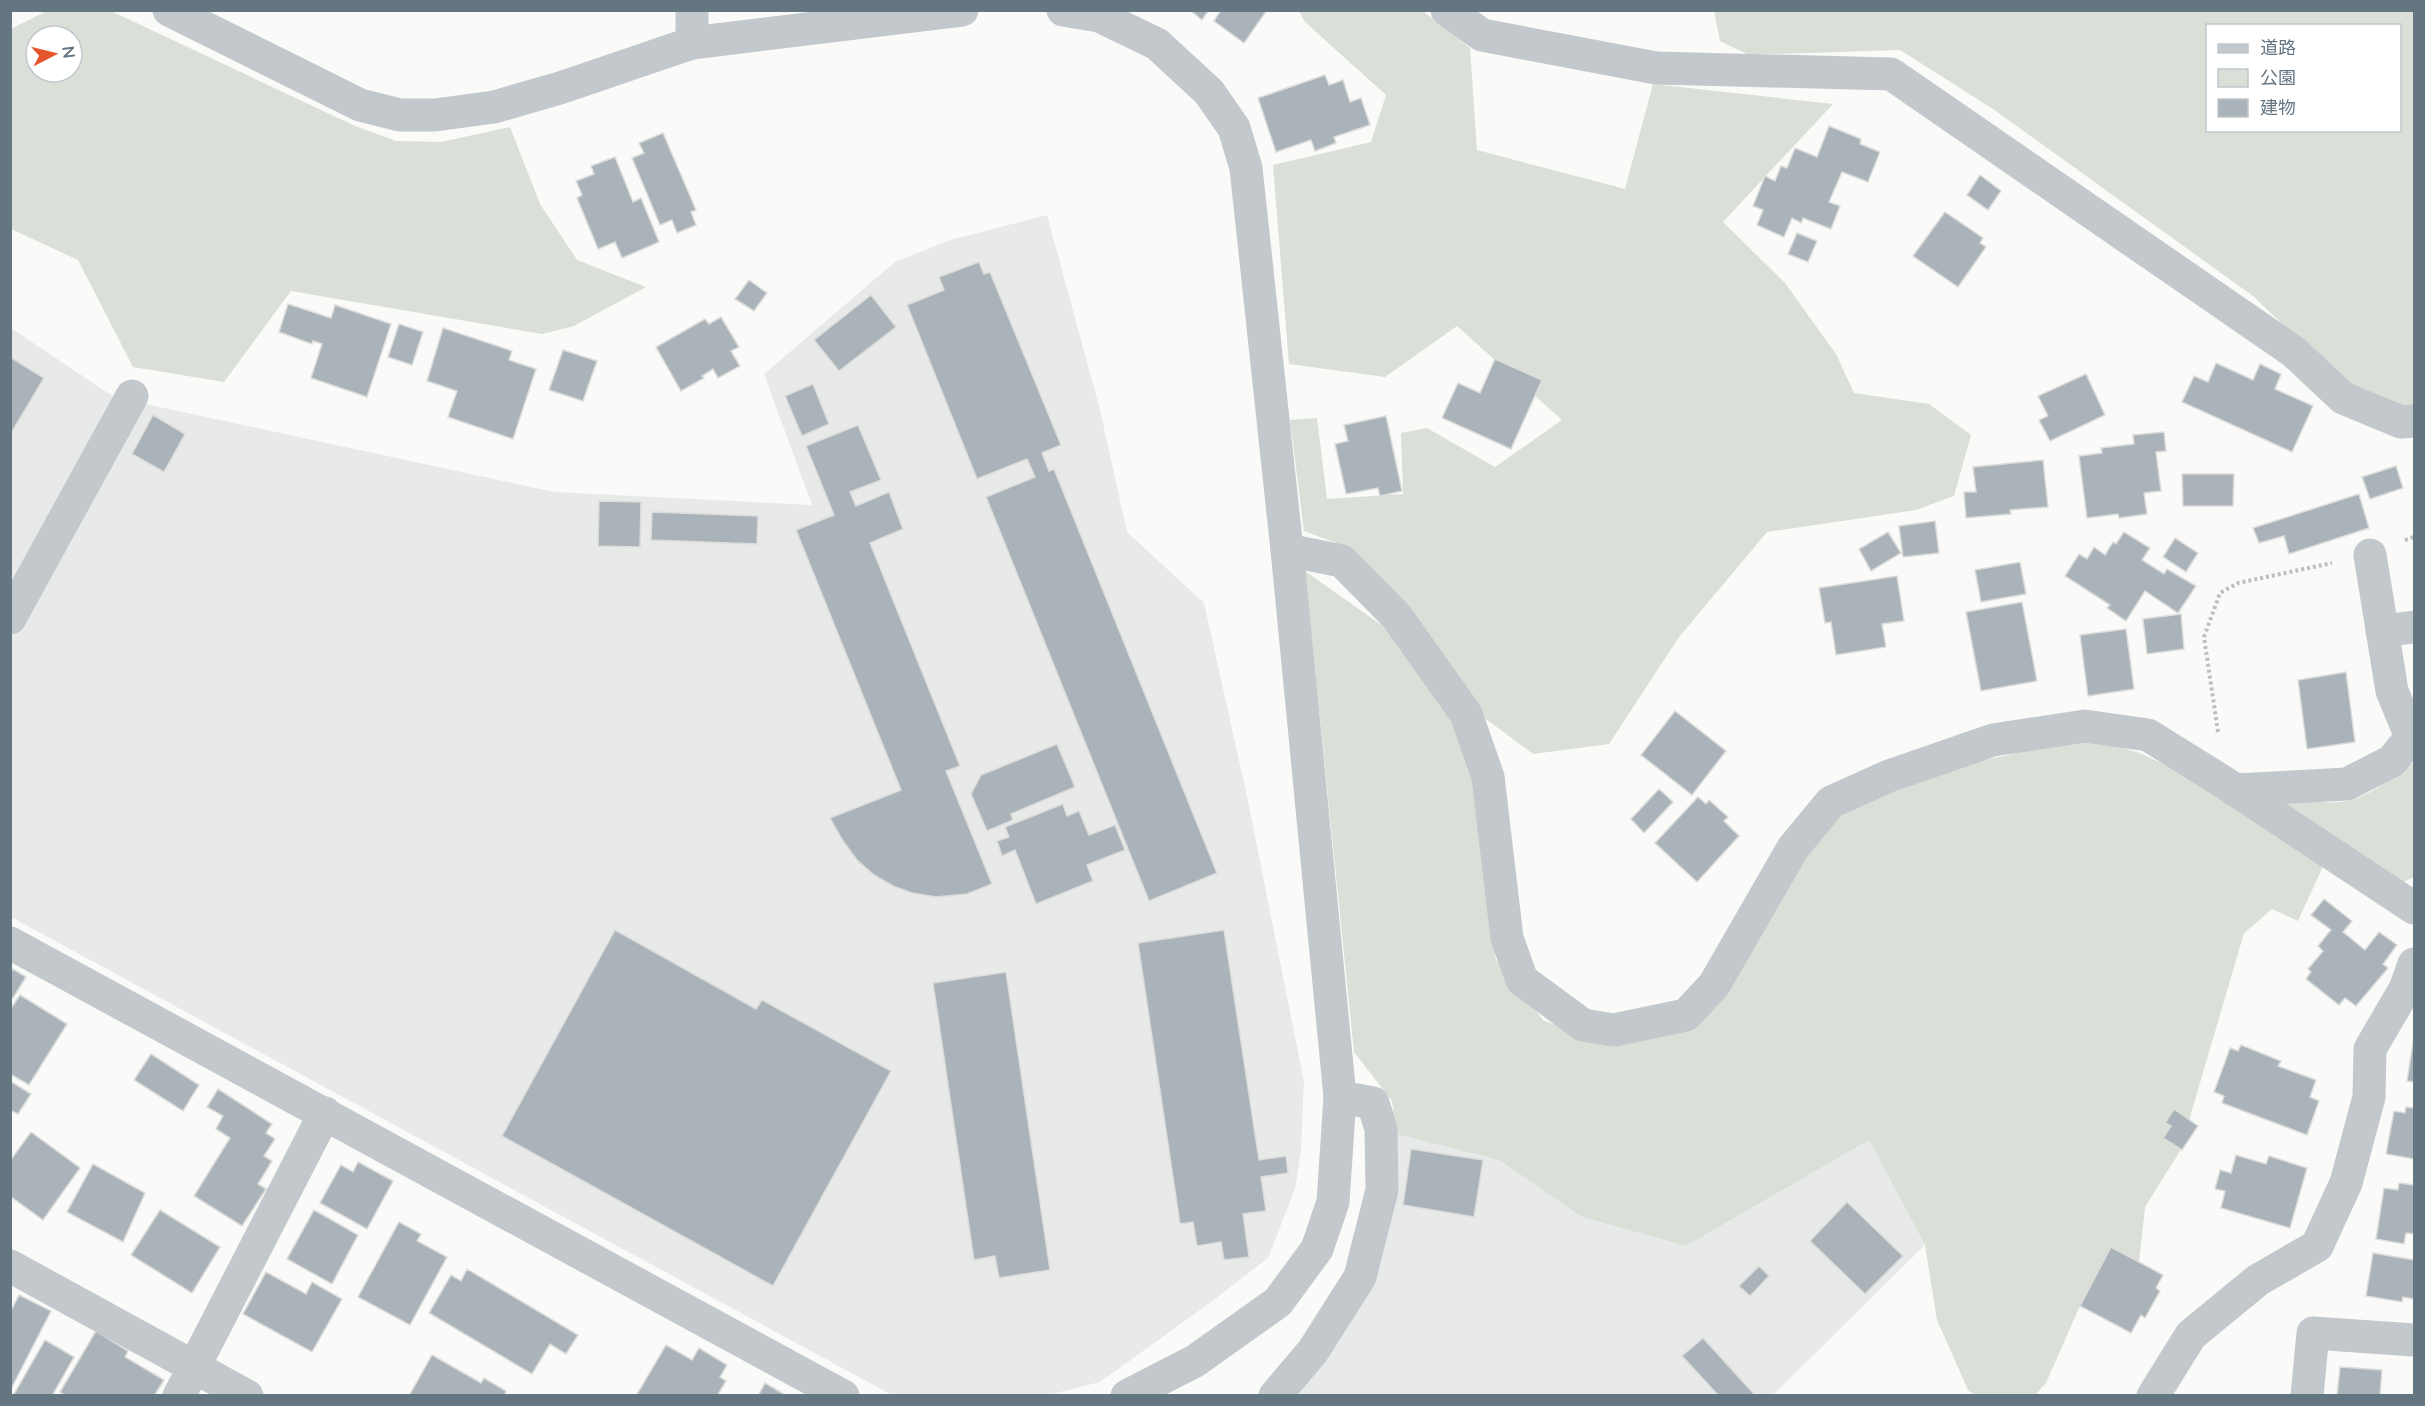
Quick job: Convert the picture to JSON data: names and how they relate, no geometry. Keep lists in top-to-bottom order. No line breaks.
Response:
{"legend":["道路","公園","建物"],"north":"right"}
